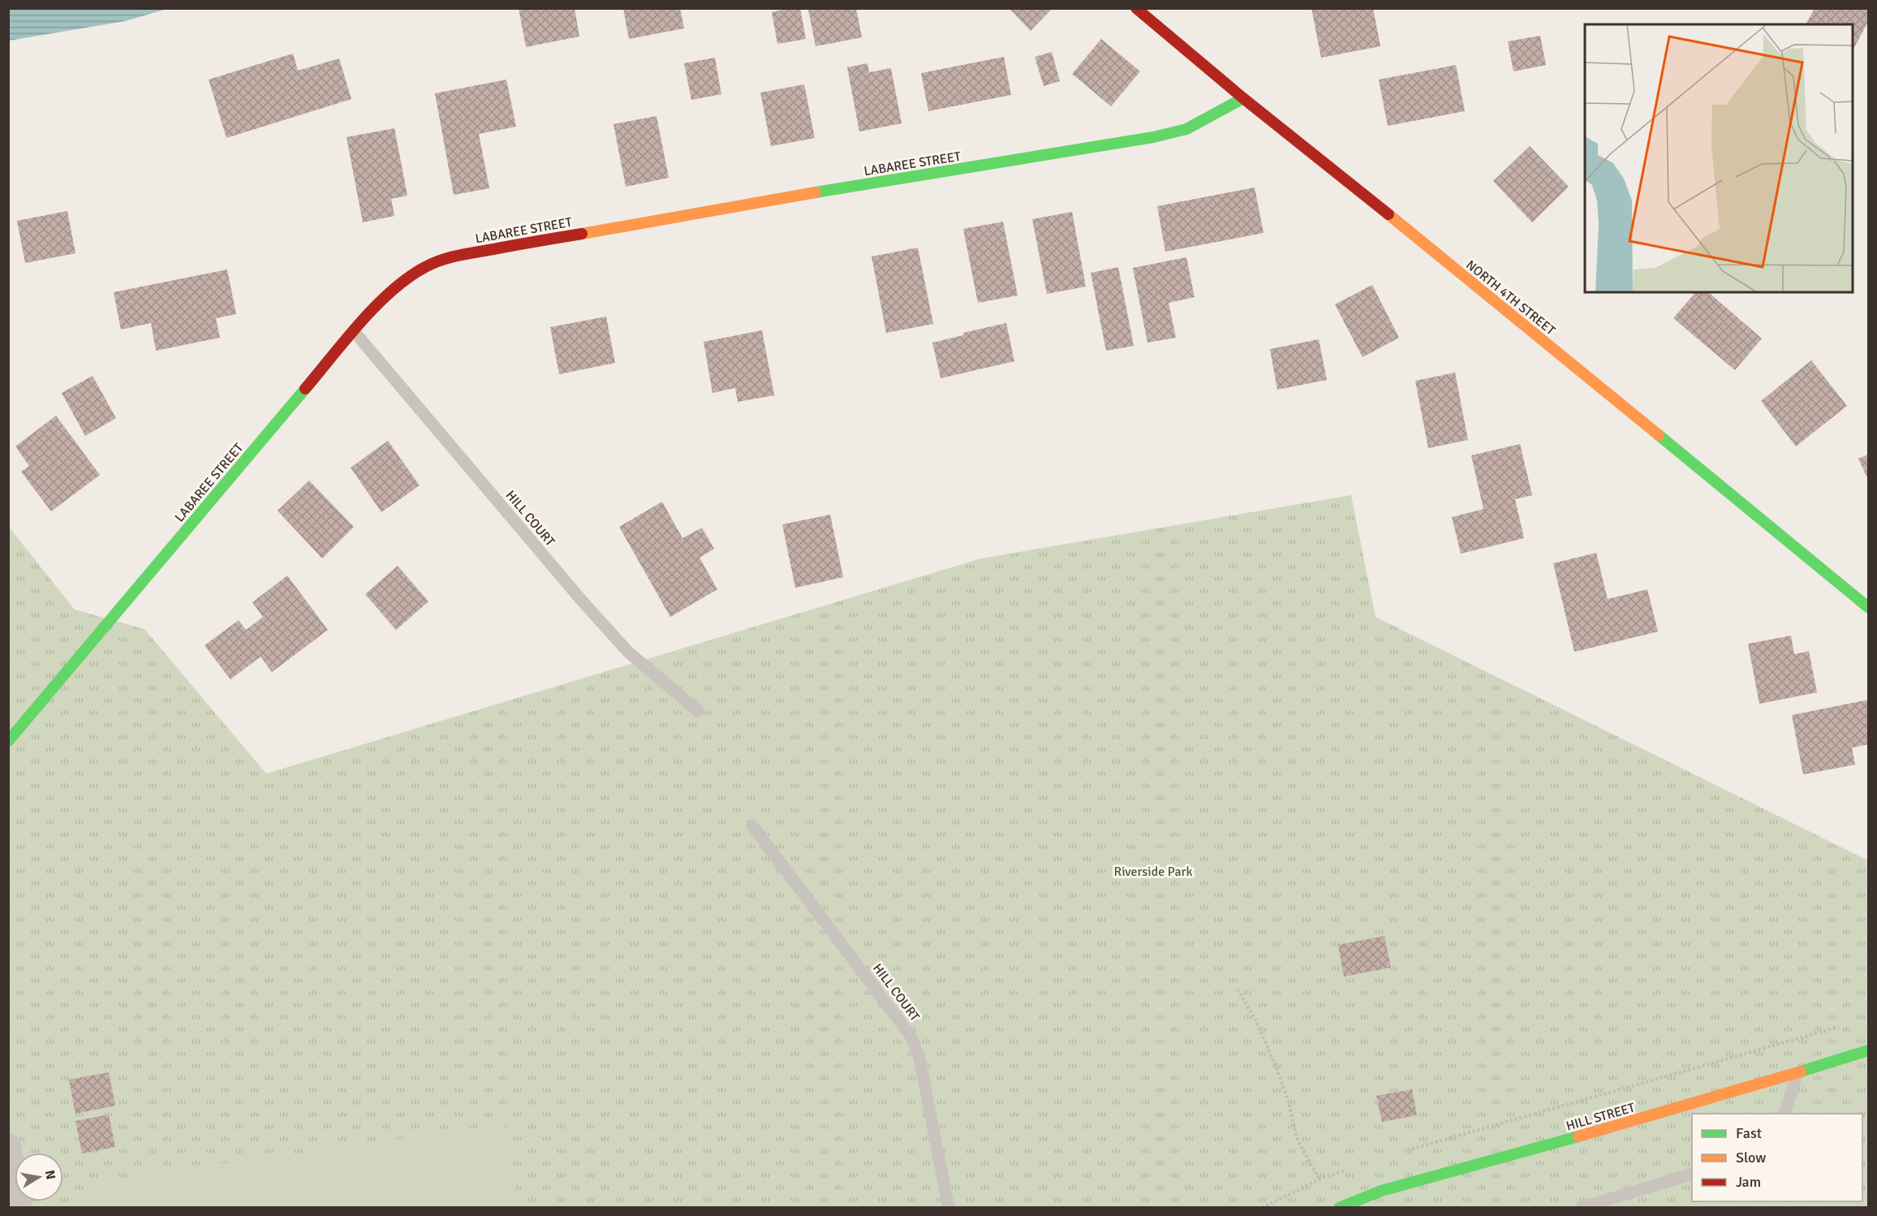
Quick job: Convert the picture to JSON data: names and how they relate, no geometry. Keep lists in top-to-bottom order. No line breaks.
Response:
{"streets":{"street":["LABAREE STREET","NORTH 4TH STREET","HILL STREET"],"lane":["HILL COURT"]},"crossings":[["LABAREE STREET","NORTH 4TH STREET"],["LABAREE STREET","HILL COURT"]],"parks":["Riverside Park"],"legend":["Fast","Slow","Jam"],"north":"right"}
